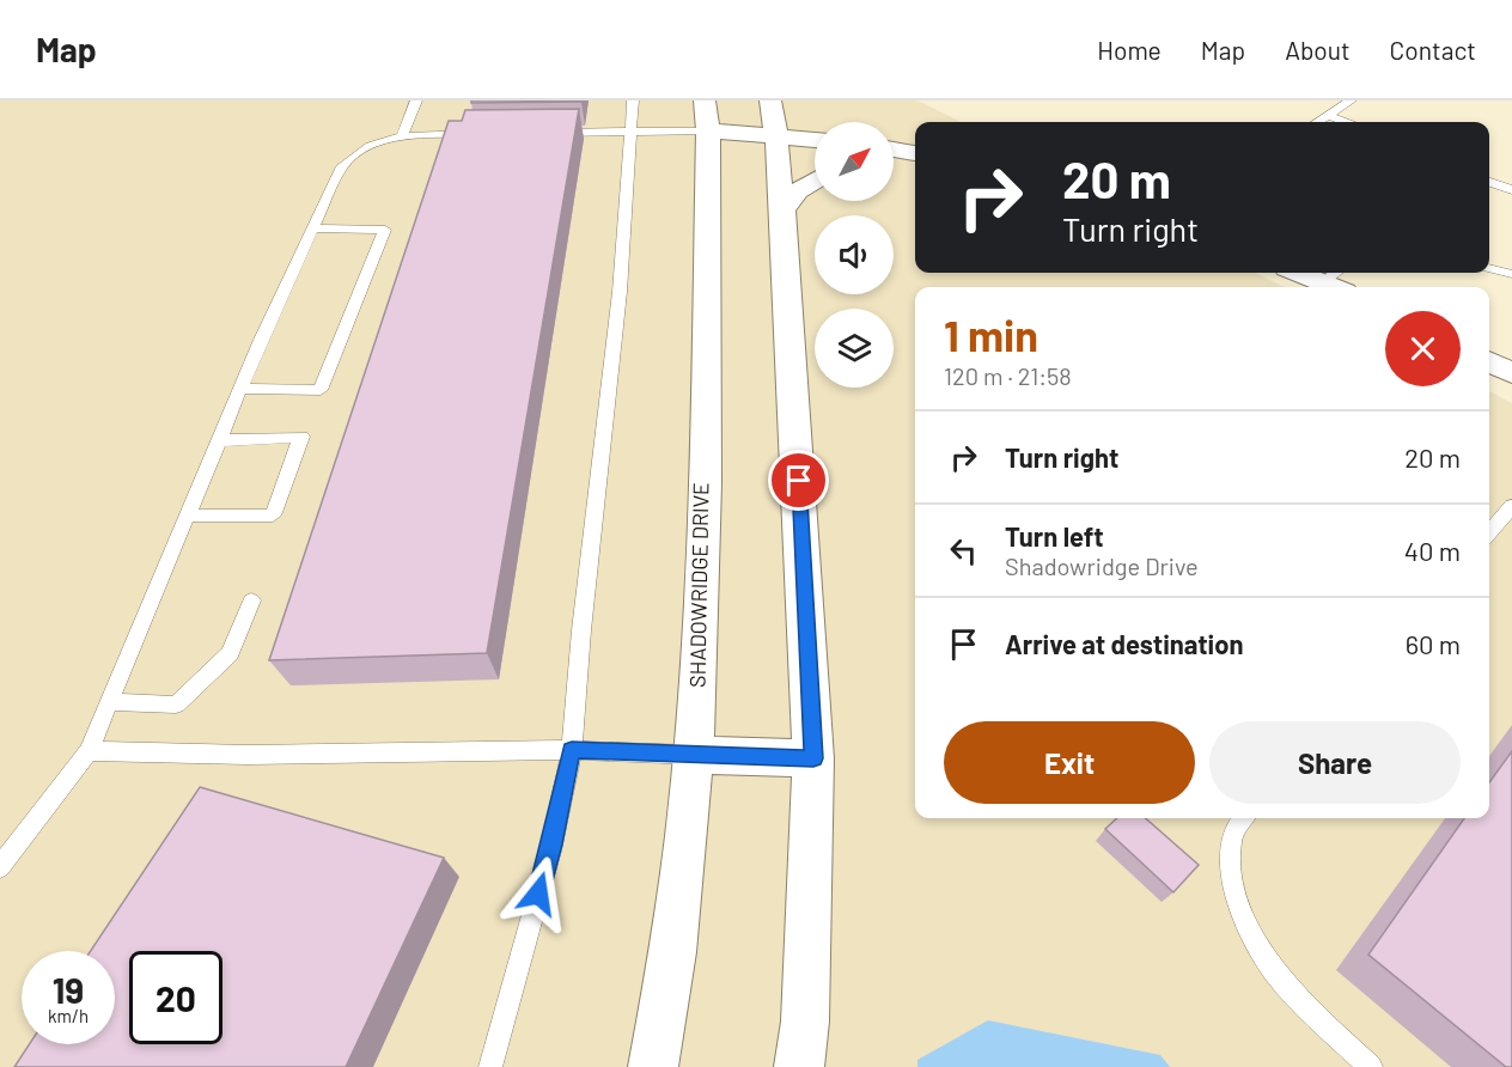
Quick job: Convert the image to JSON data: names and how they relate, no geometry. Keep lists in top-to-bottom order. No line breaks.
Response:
{"streets":{"street":["SHADOWRIDGE DRIVE"]},"north":"top right","page":{"header":"Map","nav":["Home","Map","About","Contact"],"turn":["20 m","Turn right"],"heading":["1 min","120 m · 21:58"],"list":[{"name":"Turn right","value":"20 m"},{"name":"Turn left","note":"Shadowridge Drive","value":"40 m"},{"name":"Arrive at destination","value":"60 m"}],"buttons":["Exit","Share"],"speed":"19 km/h","limit":"20"}}
